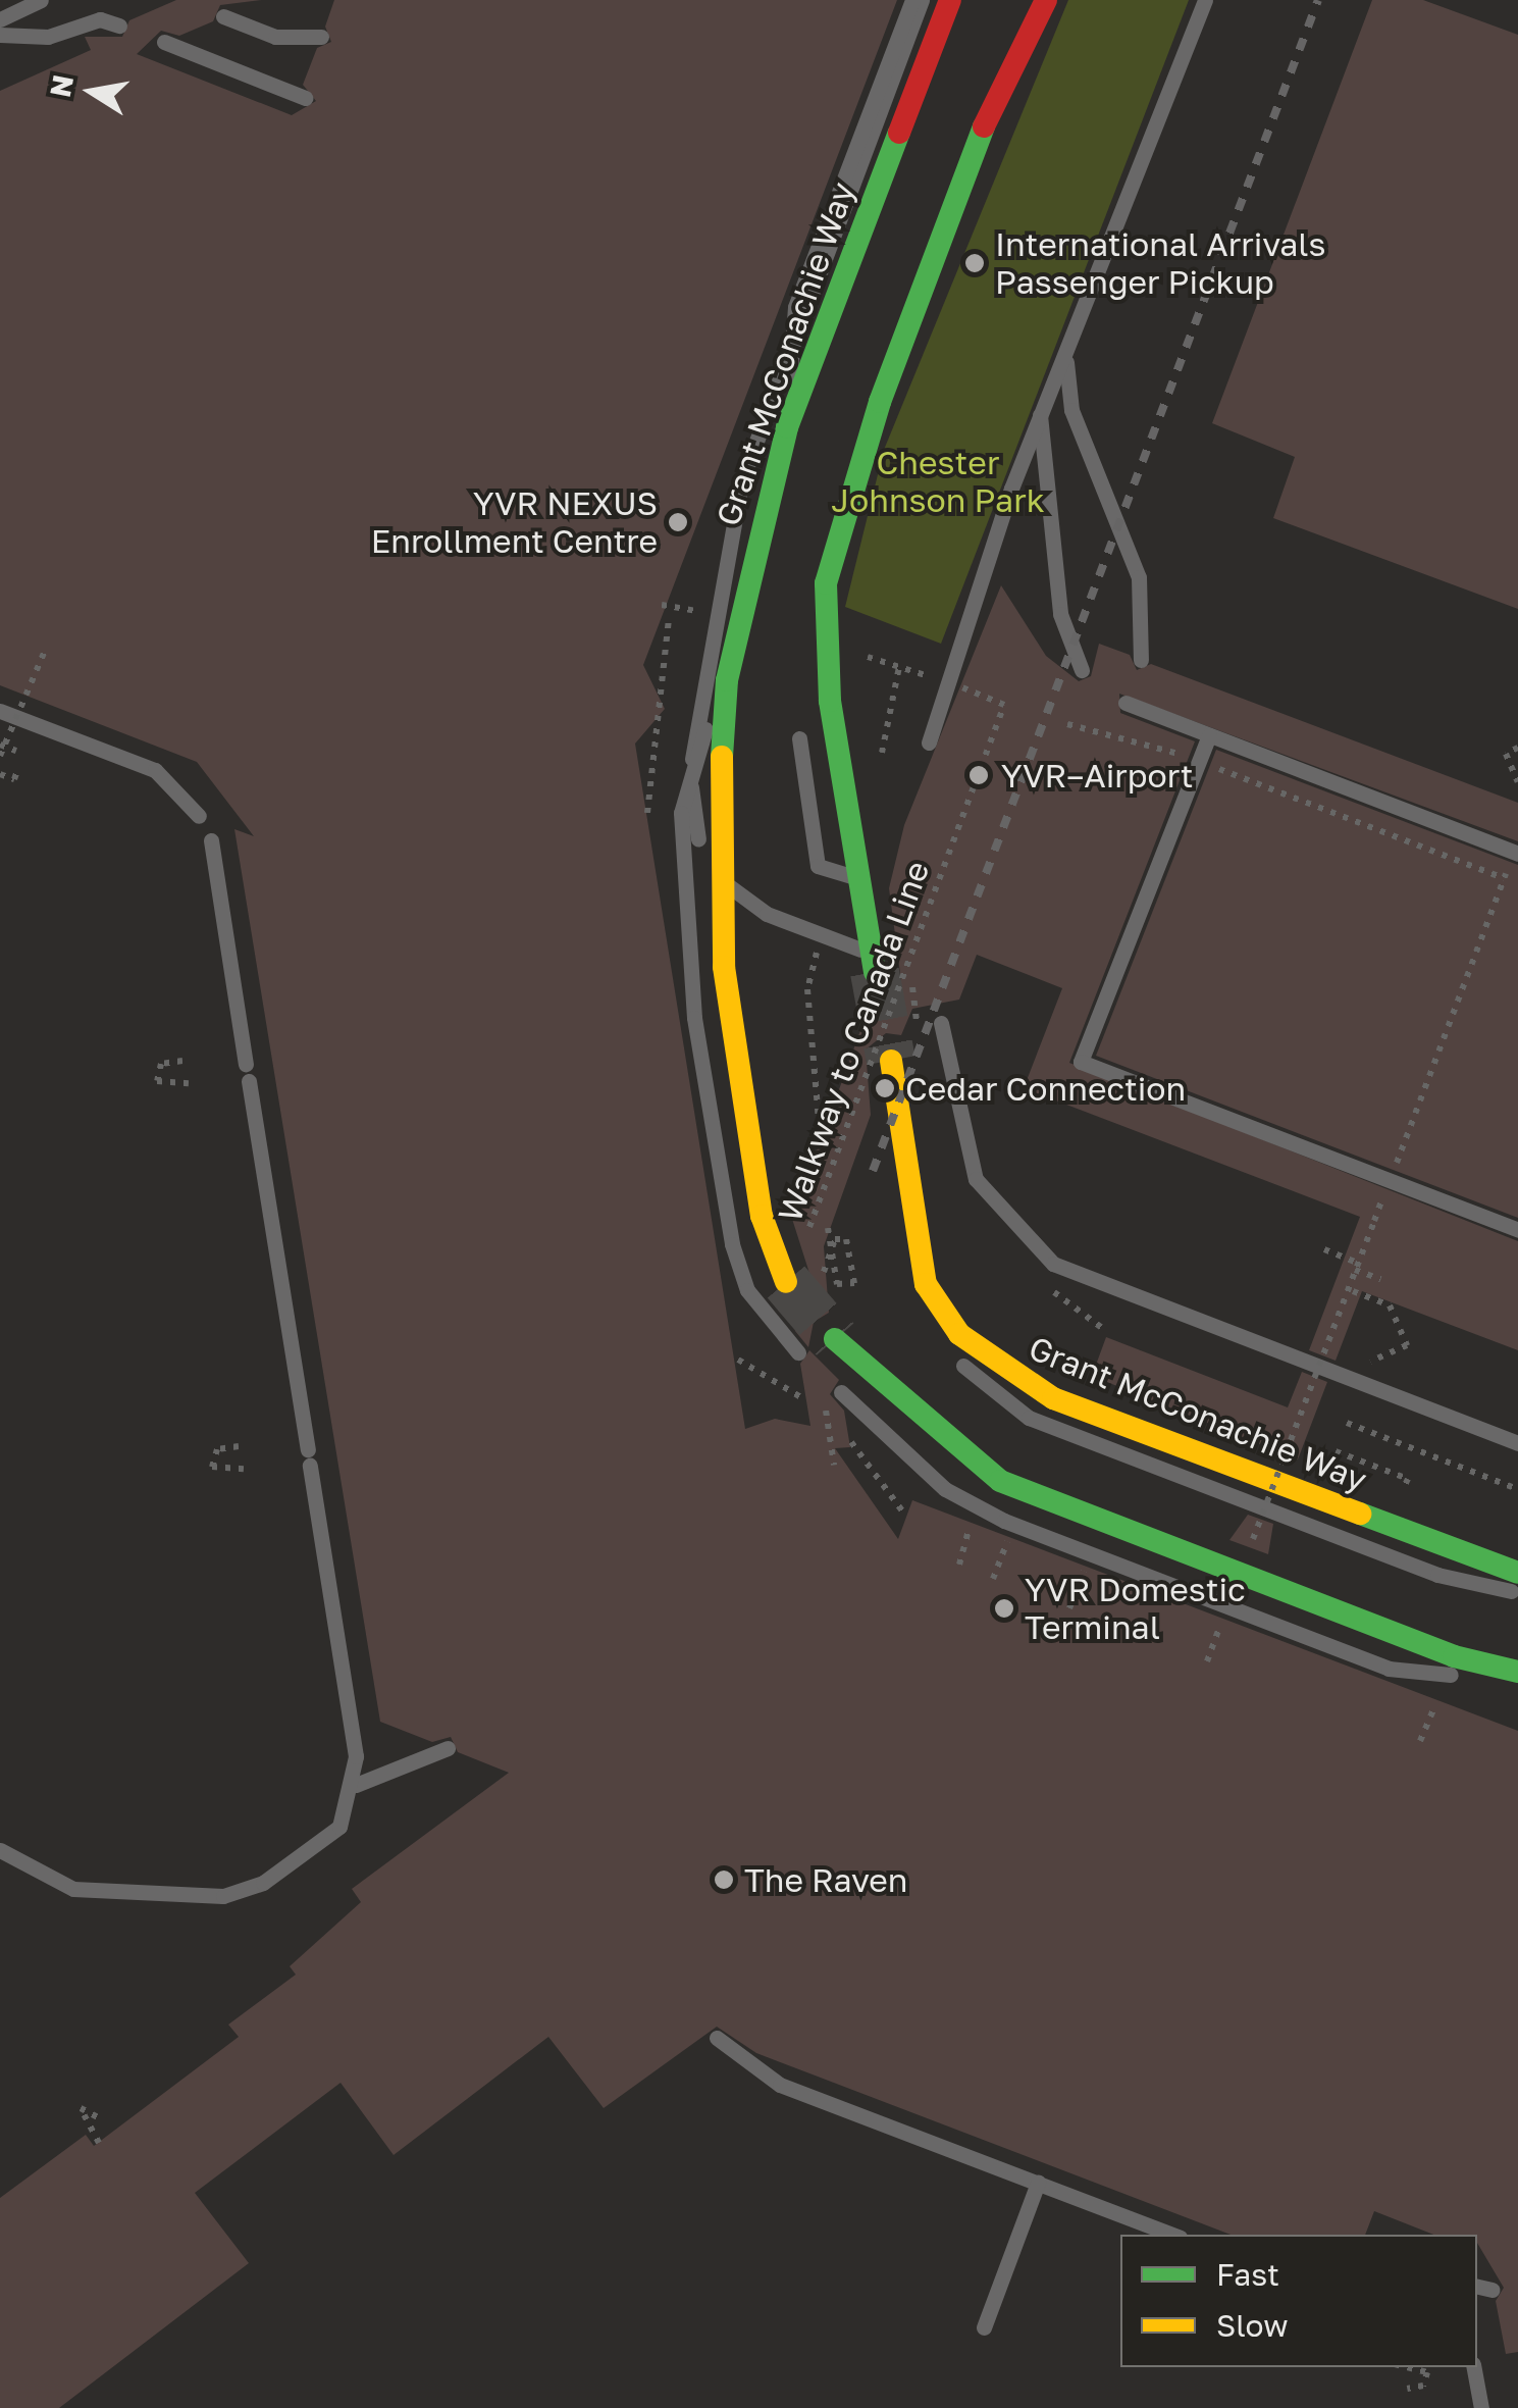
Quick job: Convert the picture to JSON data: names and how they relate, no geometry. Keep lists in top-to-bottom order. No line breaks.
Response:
{"streets":{"main road":["Grant McConachie Way"],"path":["Walkway to Canada Line"]},"parks":["Chester Johnson Park"],"places":["International Arrivals Passenger Pickup","YVR NEXUS Enrollment Centre","YVR–Airport","Cedar Connection","YVR Domestic Terminal","The Raven"],"legend":["Fast","Slow"],"north":"left"}
